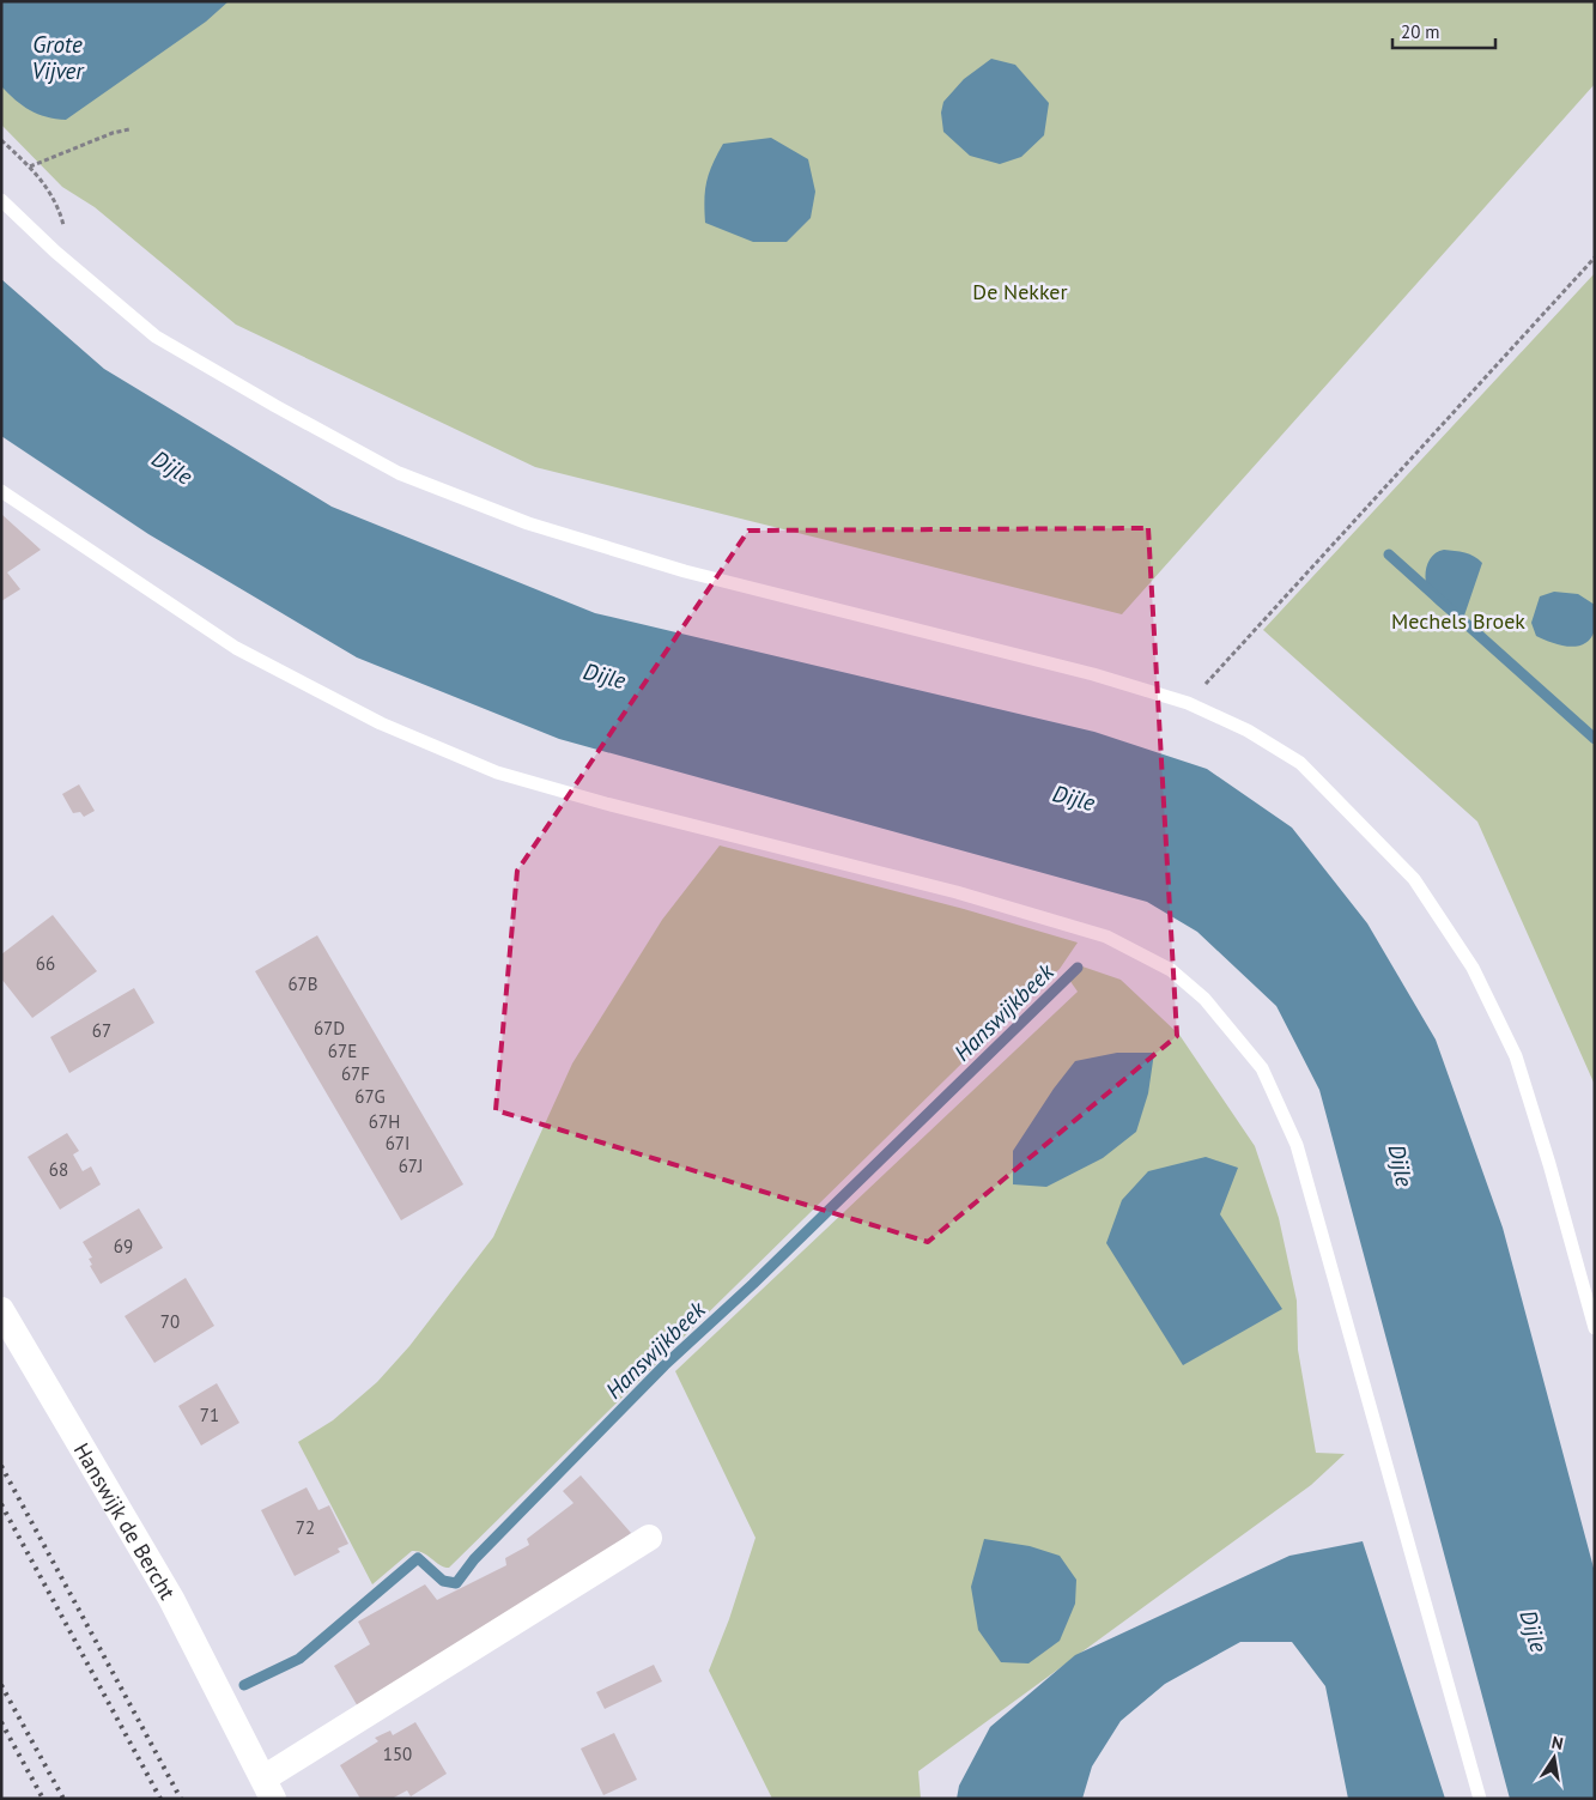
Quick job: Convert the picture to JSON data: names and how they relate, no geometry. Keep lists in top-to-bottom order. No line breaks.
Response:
{"streets":{"street":["Hanswijk de Bercht"]},"water":["Grote Vijver","Dijle","Hanswijkbeek"],"parks":["De Nekker","Mechels Broek"],"house_numbers":["66","67B","67D","67","67E","67F","67G","67H","67I","67J","68","69","70","71","72","150"],"scale_bar":"20 m","north":"top"}
